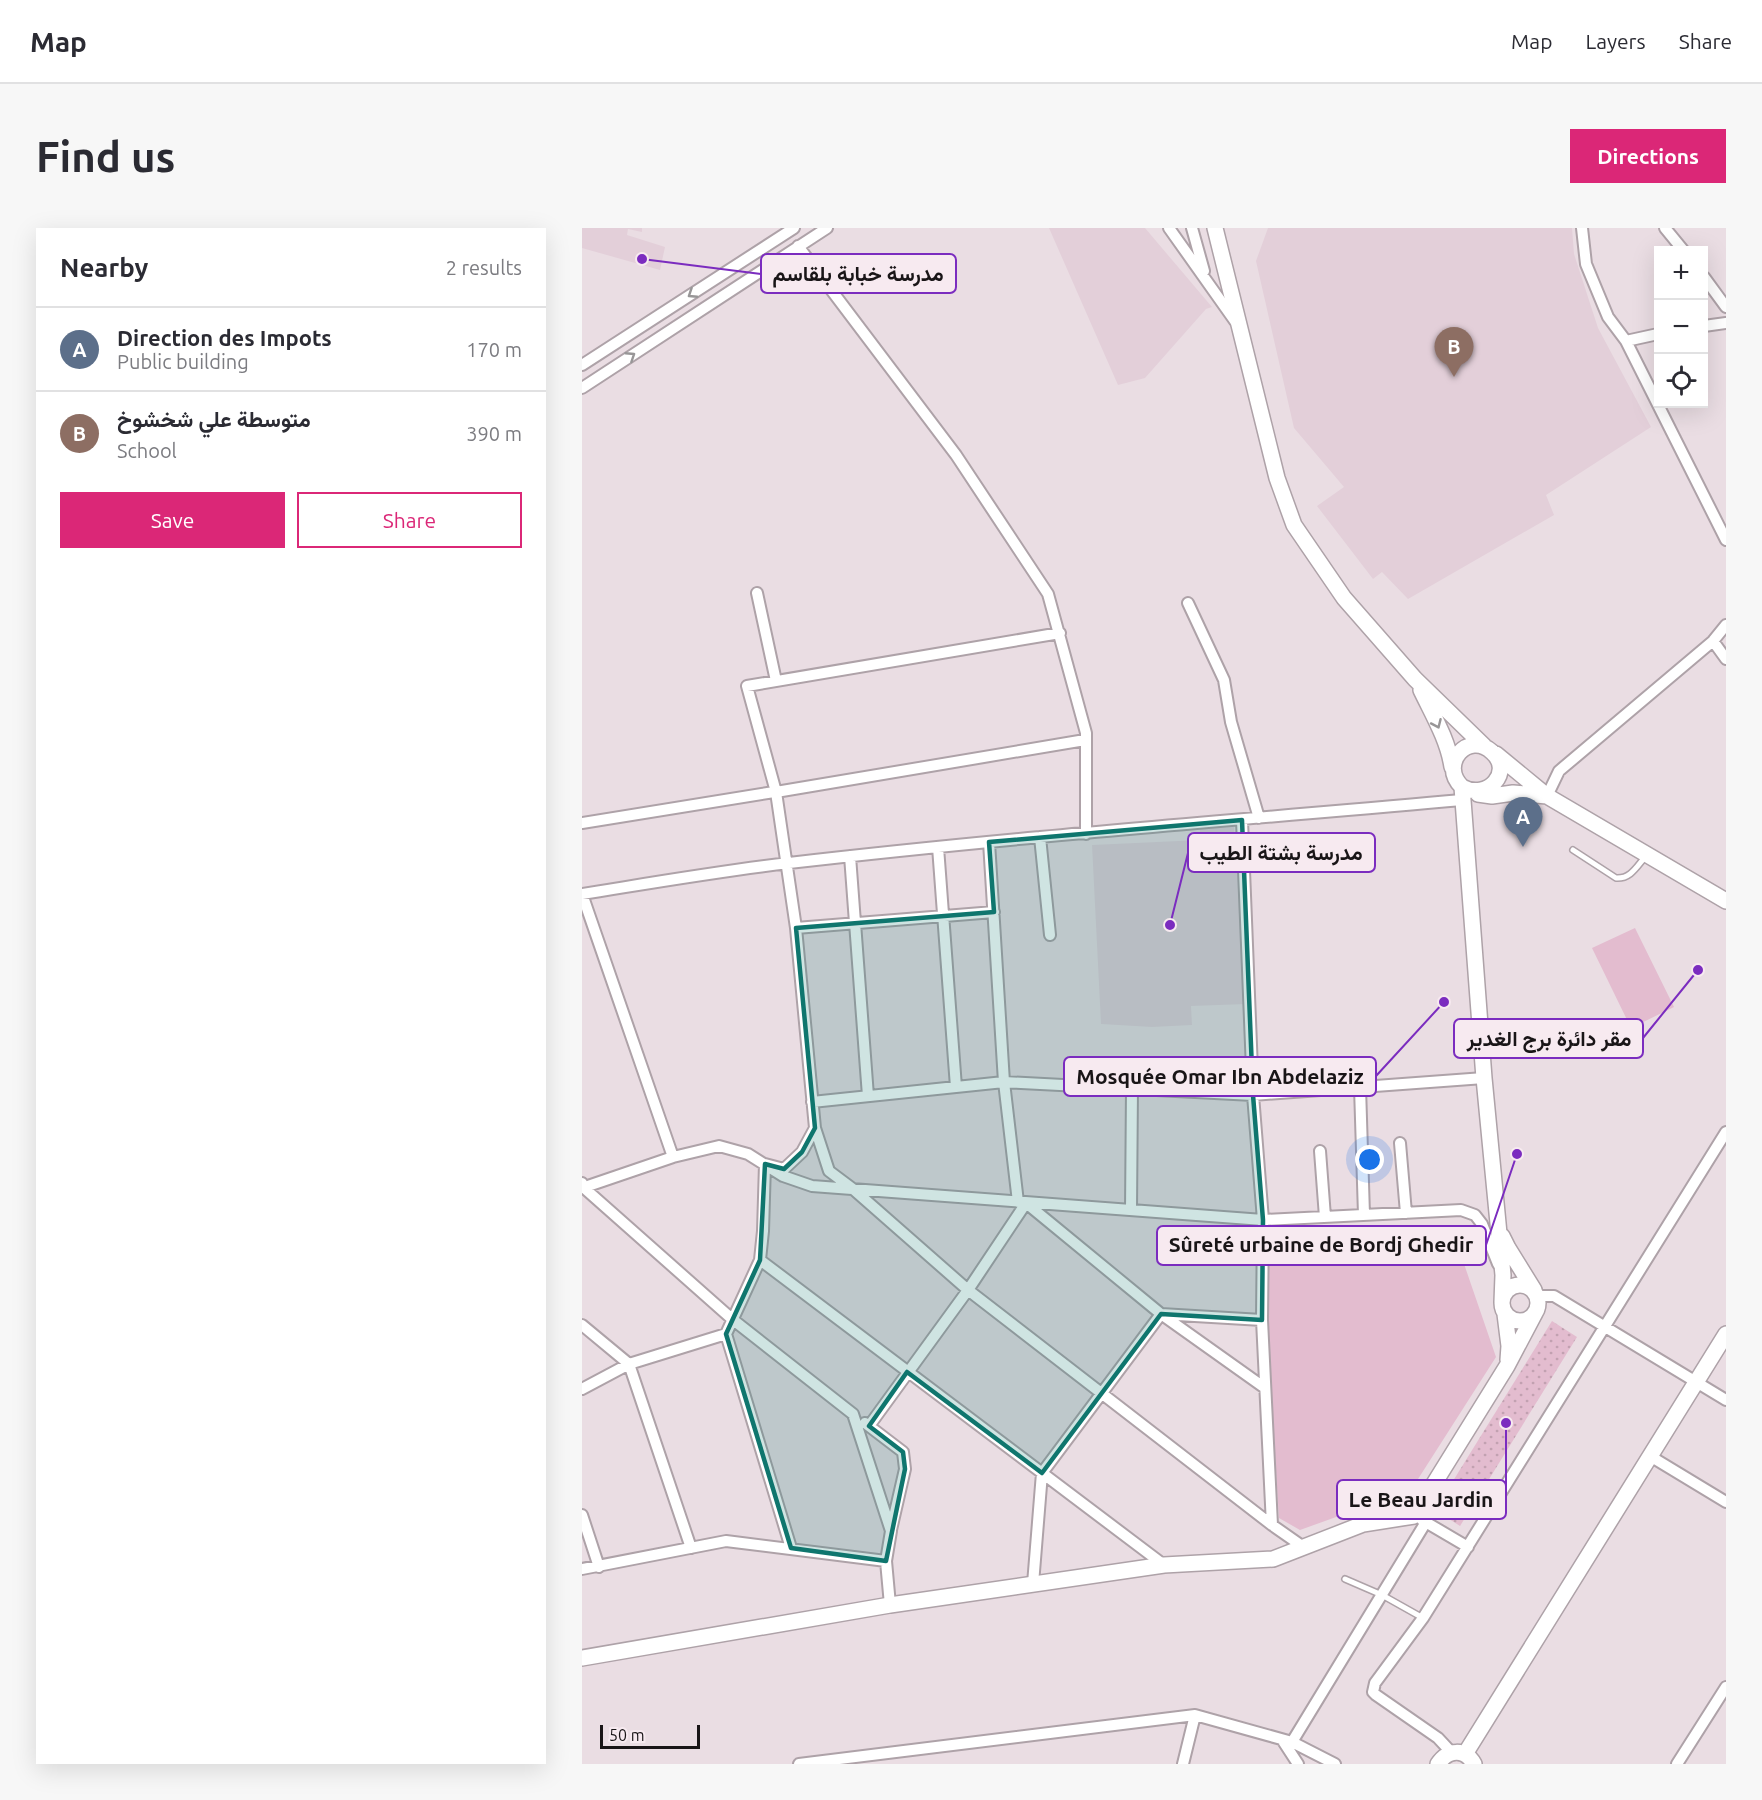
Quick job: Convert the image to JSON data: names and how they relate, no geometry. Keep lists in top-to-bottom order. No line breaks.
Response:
{"places":["مدرسة خبابة بلقاسم","مدرسة بشتة الطيب","مقر دائرة برج الغدير","Mosquée Omar Ibn Abdelaziz","Sûreté urbaine de Bordj Ghedir","Le Beau Jardin"],"scale_bar":"50 m","page":{"header":"Map","nav":["Map","Layers","Share"],"buttons":["Directions",["Save","Share"]],"title":"Find us","heading":["Nearby","2 results"],"map_buttons":["+","−"],"list":[{"mark":"A","name":"Direction des Impots","note":"Public building","value":"170 m"},{"mark":"B","name":"متوسطة علي شخشوخ","note":"School","value":"390 m"}],"pins":["B","A"],"scale":"50 m"}}
